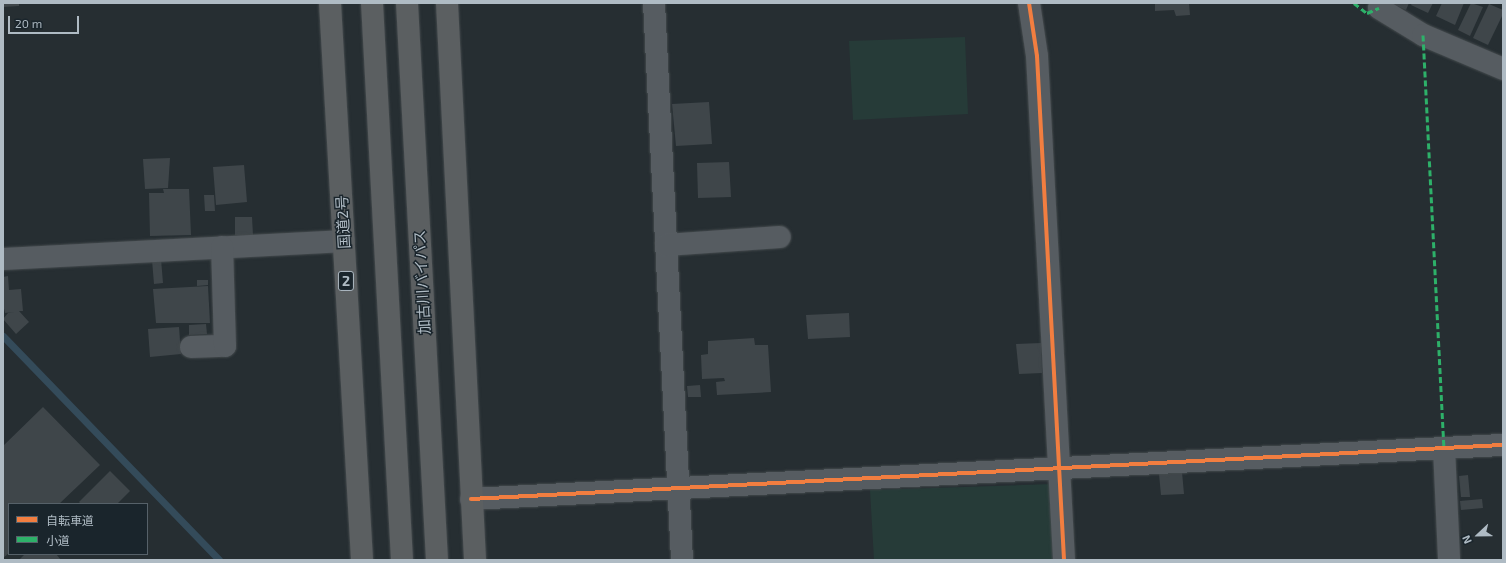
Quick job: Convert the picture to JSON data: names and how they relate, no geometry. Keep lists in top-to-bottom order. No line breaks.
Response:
{"streets":{"highway":["国道2号","2","加古川バイパス"]},"legend":["自転車道","小道"],"scale_bar":"20 m","north":"left"}
